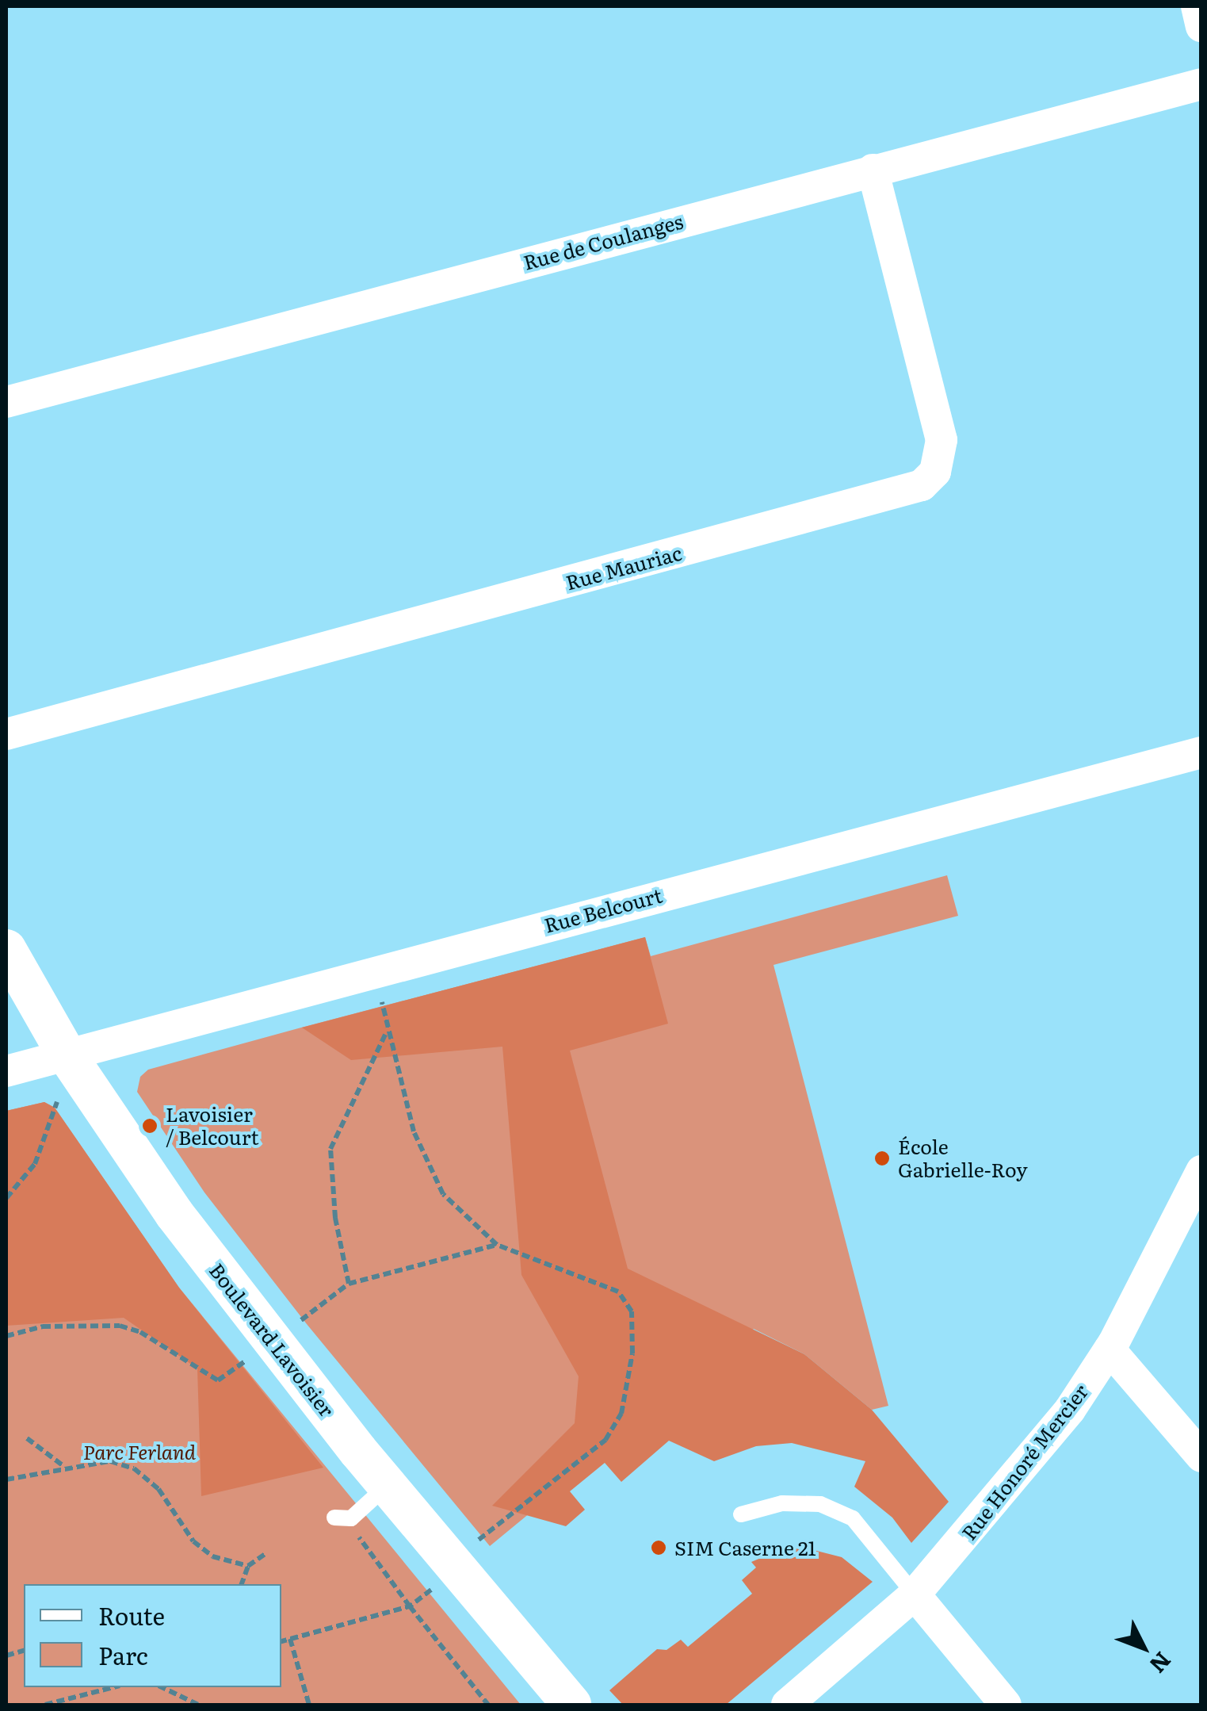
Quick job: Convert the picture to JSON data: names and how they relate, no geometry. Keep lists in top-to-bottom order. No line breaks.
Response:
{"streets":{"street":["Rue de Coulanges","Rue Mauriac","Rue Belcourt","Boulevard Lavoisier","Rue Honoré Mercier"]},"crossings":[["Rue de Coulanges","Rue Mauriac"],["Rue Belcourt","Boulevard Lavoisier"]],"parks":["Parc Ferland"],"places":["Lavoisier / Belcourt","École Gabrielle-Roy","SIM Caserne 21"],"legend":["Route","Parc"],"north":"bottom right"}
